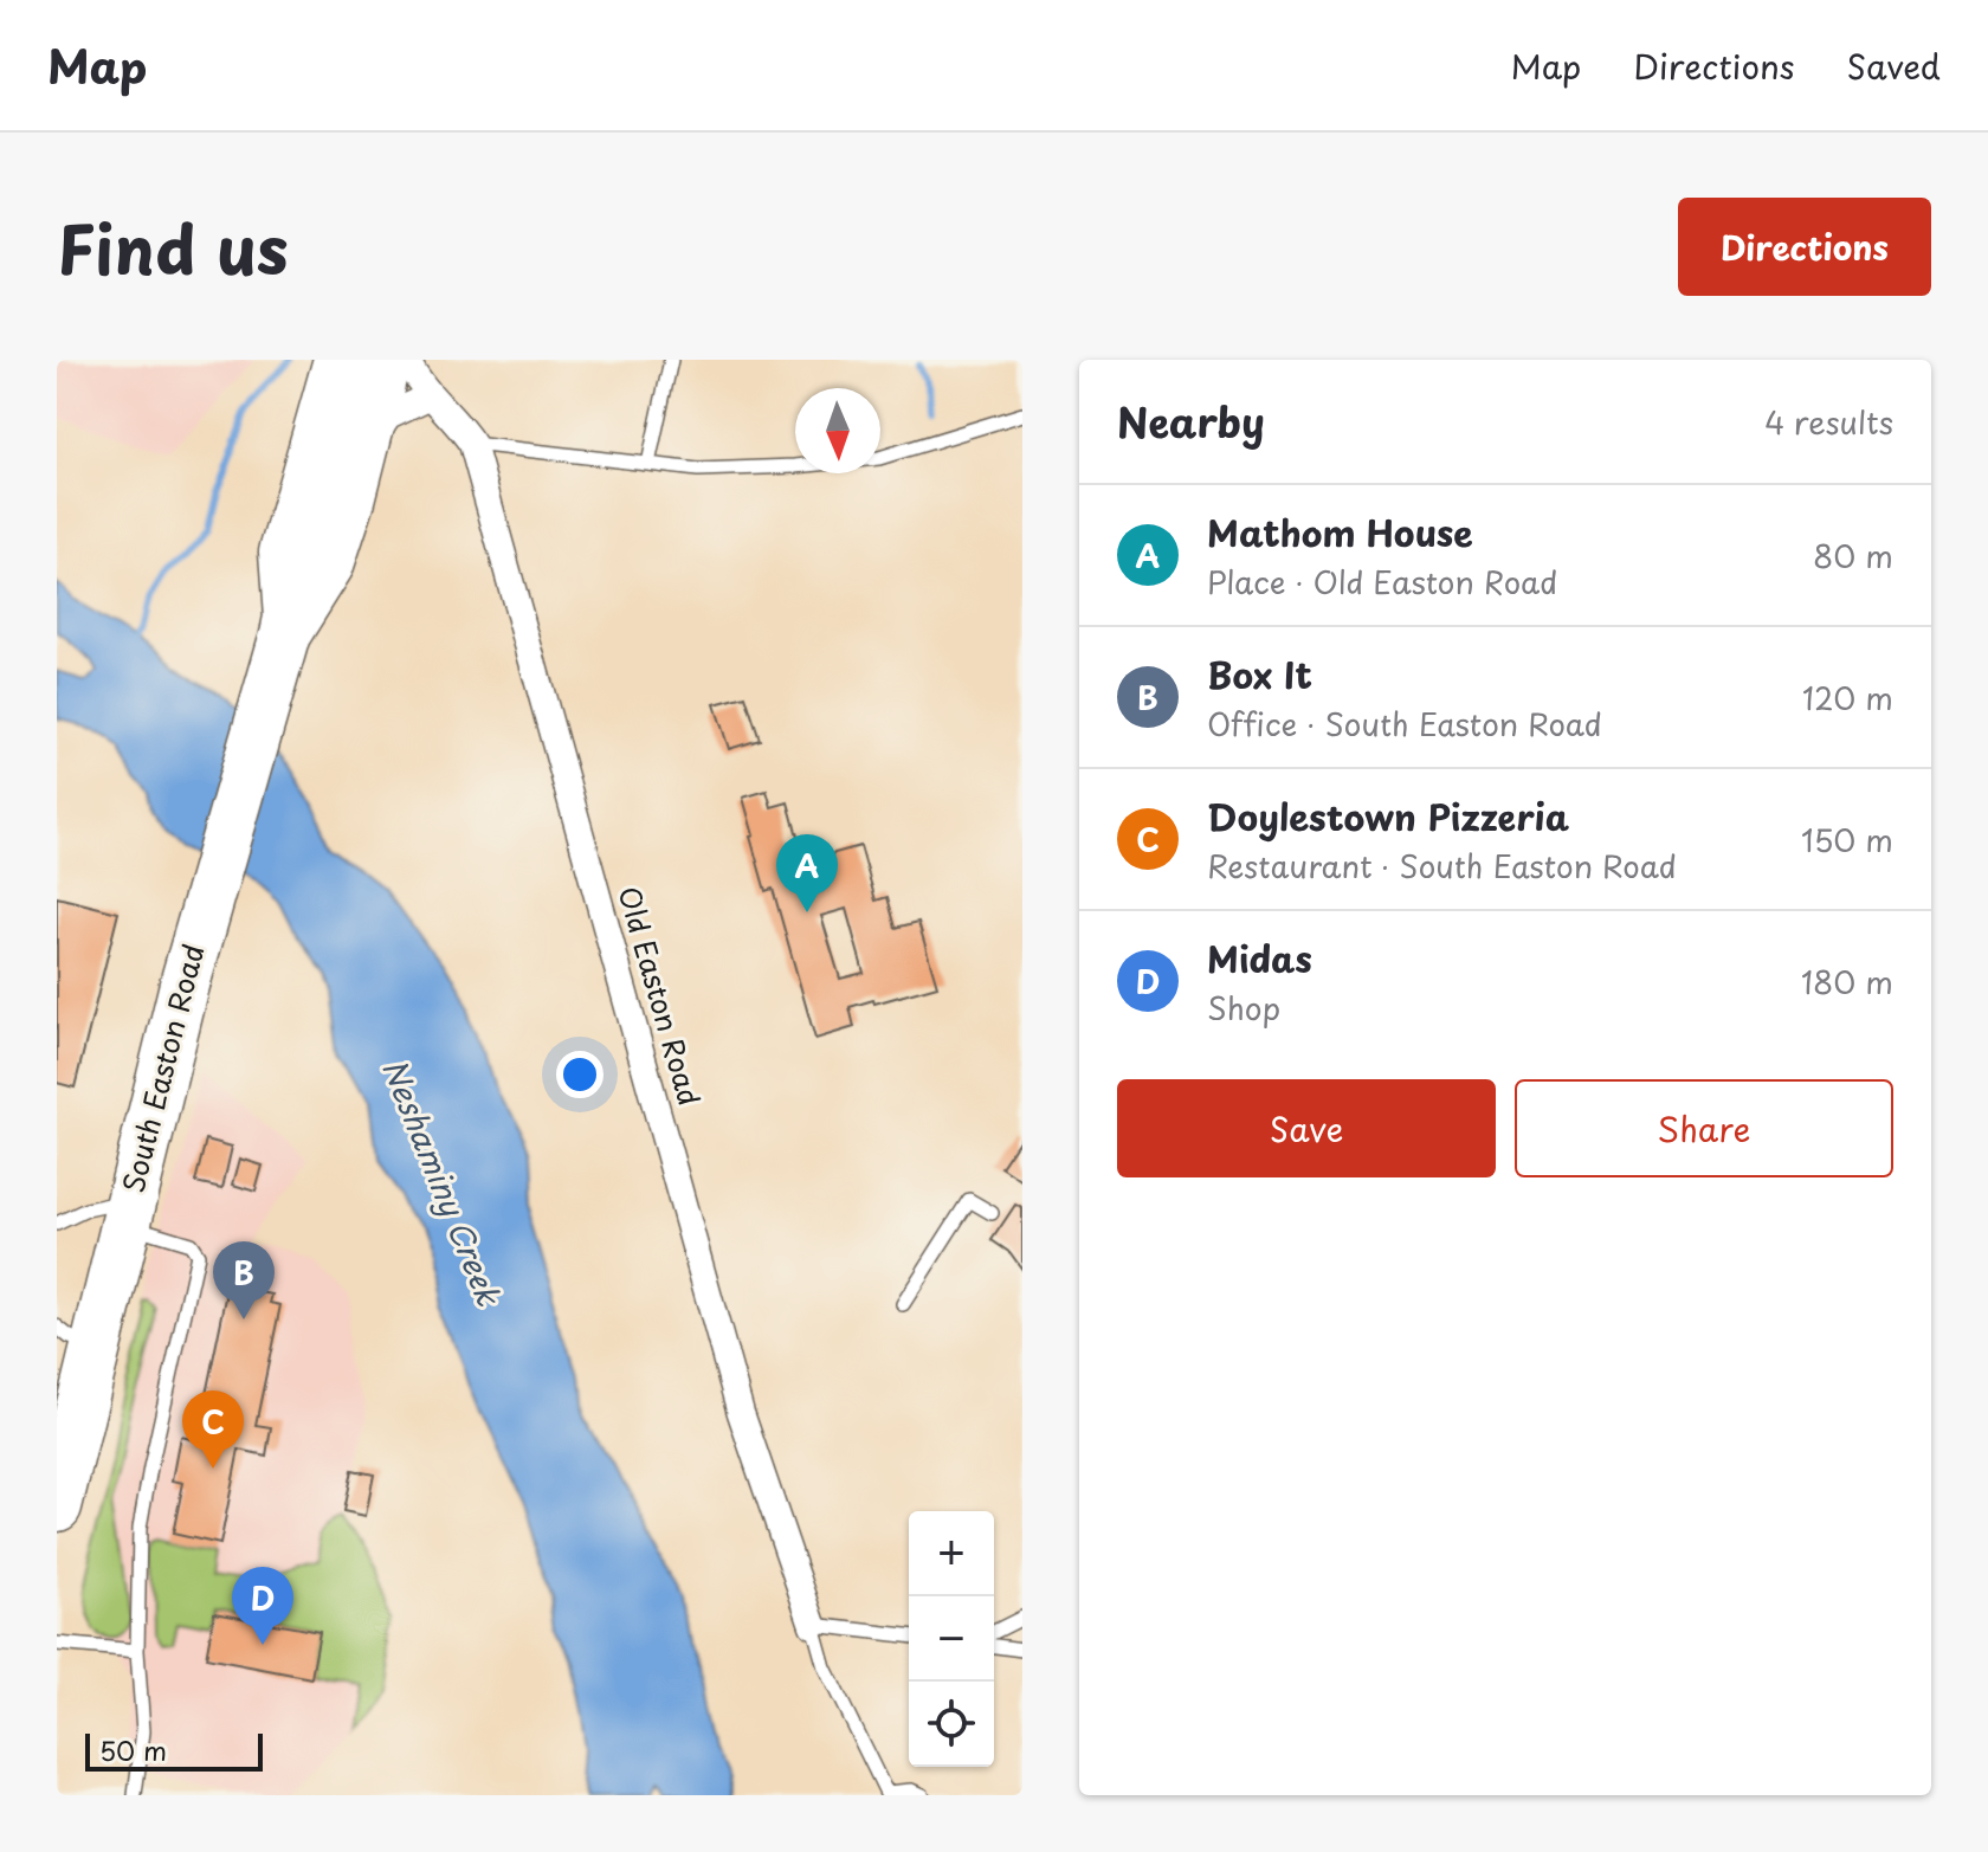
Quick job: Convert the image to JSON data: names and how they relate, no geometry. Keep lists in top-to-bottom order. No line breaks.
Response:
{"streets":{"highway":["South Easton Road"],"street":["Old Easton Road"]},"water":["Neshaminy Creek"],"scale_bar":"50 m","north":"bottom","page":{"header":"Map","nav":["Map","Directions","Saved"],"title":"Find us","buttons":["Directions",["Save","Share"]],"heading":["Nearby","4 results"],"list":[{"mark":"A","name":"Mathom House","note":"Place · Old Easton Road","value":"80 m"},{"mark":"B","name":"Box It","note":"Office · South Easton Road","value":"120 m"},{"mark":"C","name":"Doylestown Pizzeria","note":"Restaurant · South Easton Road","value":"150 m"},{"mark":"D","name":"Midas","note":"Shop","value":"180 m"}],"pins":["A","B","C","D"],"map_buttons":["+","−"],"scale":"50 m"}}
